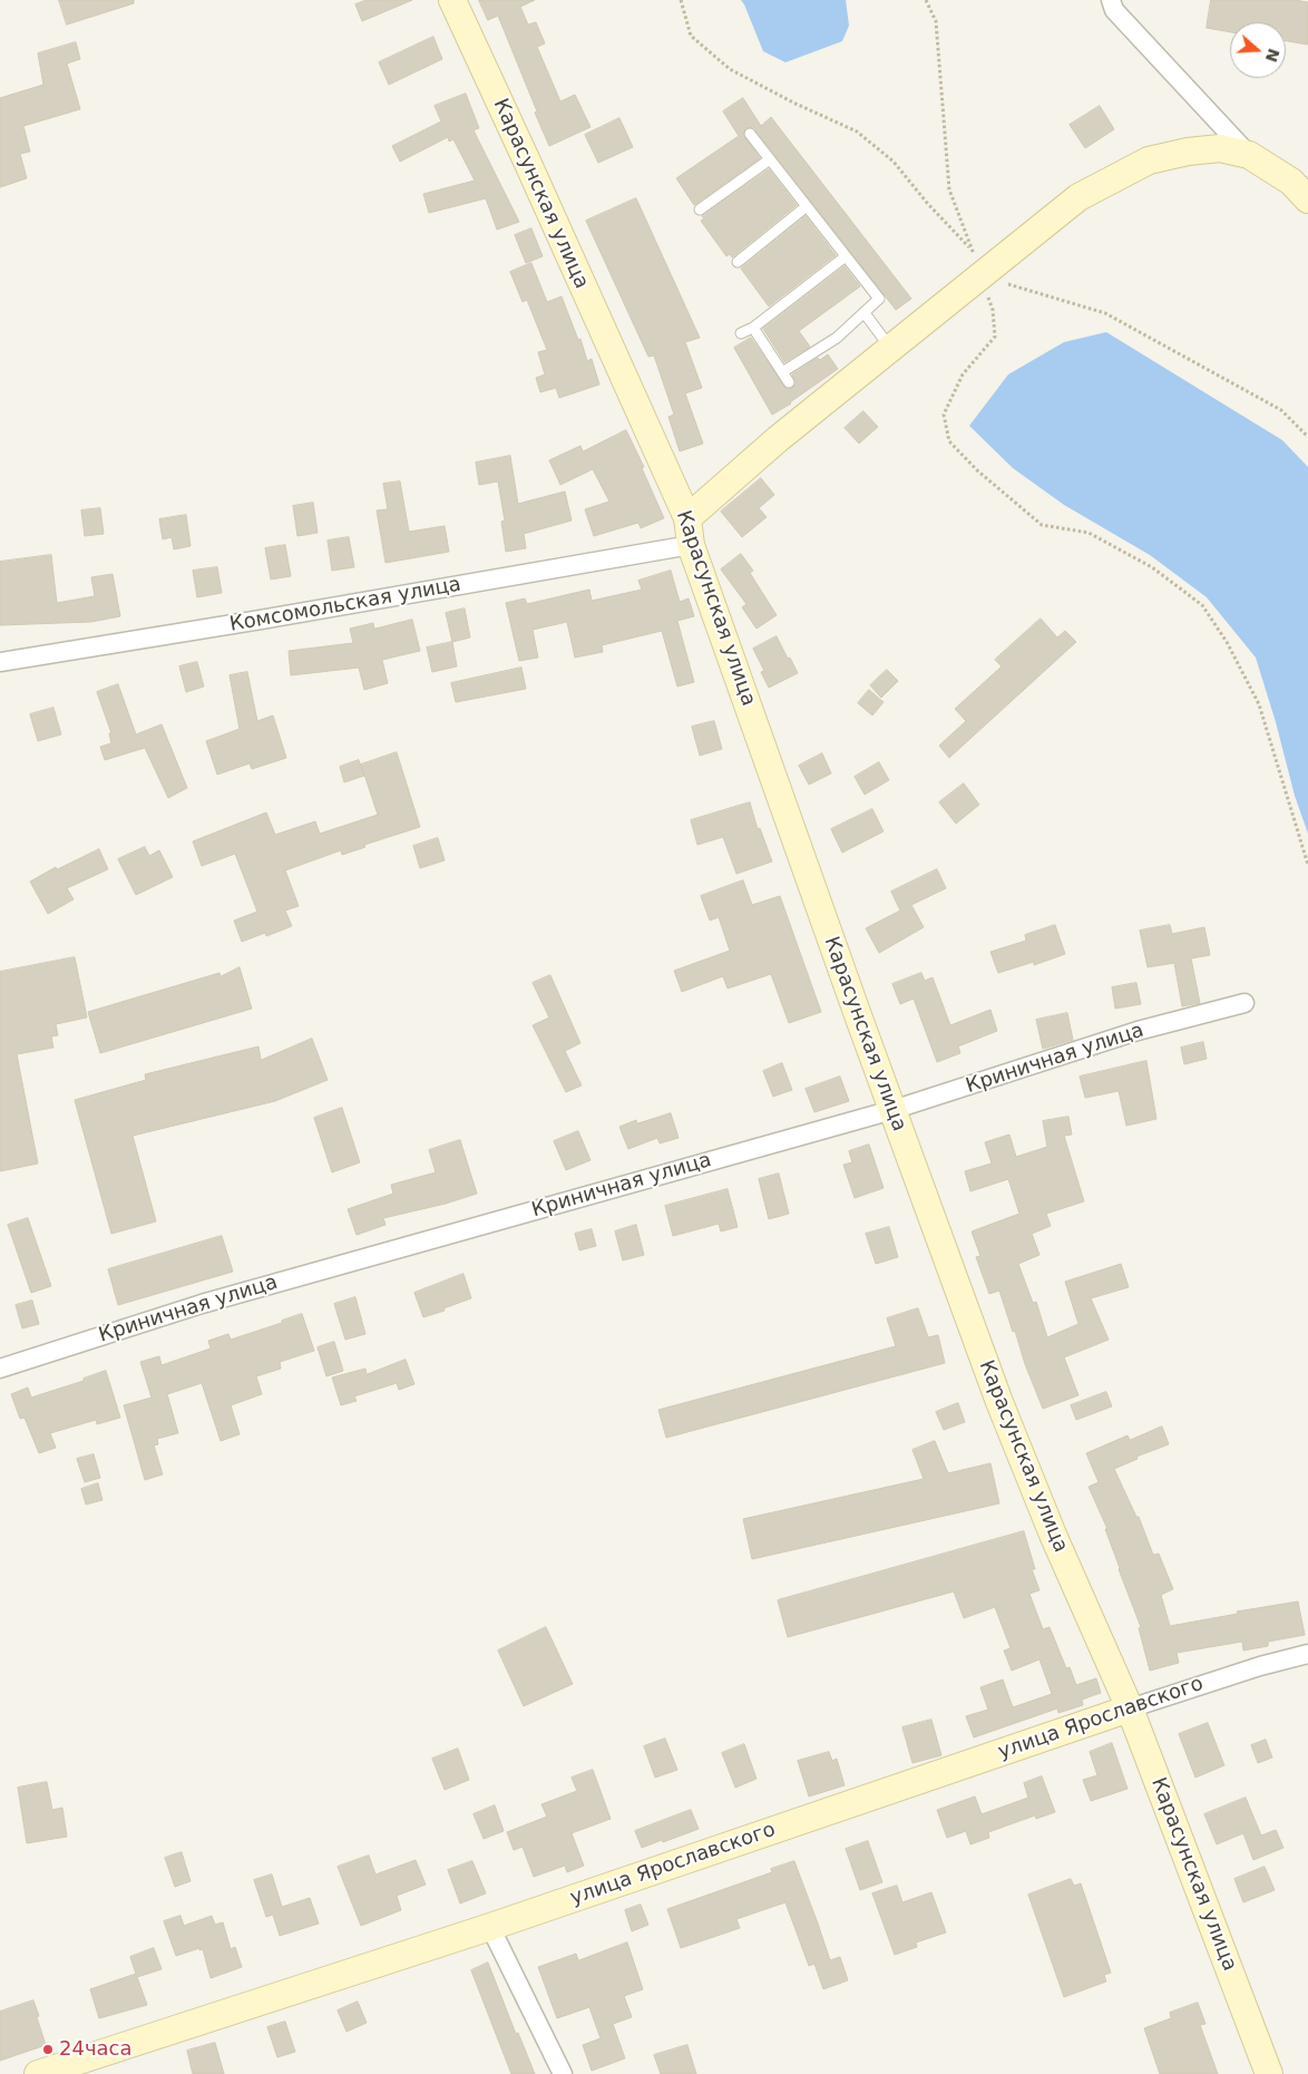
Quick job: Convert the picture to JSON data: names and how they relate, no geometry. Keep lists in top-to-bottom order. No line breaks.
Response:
{"streets":{"street":["Карасунская улица","Комсомольская улица","Криничная улица","улица Ярославского"]},"crossings":[["Карасунская улица","Комсомольская улица"],["Карасунская улица","Криничная улица"],["Карасунская улица","улица Ярославского"]],"places":["24часа"],"north":"right"}
